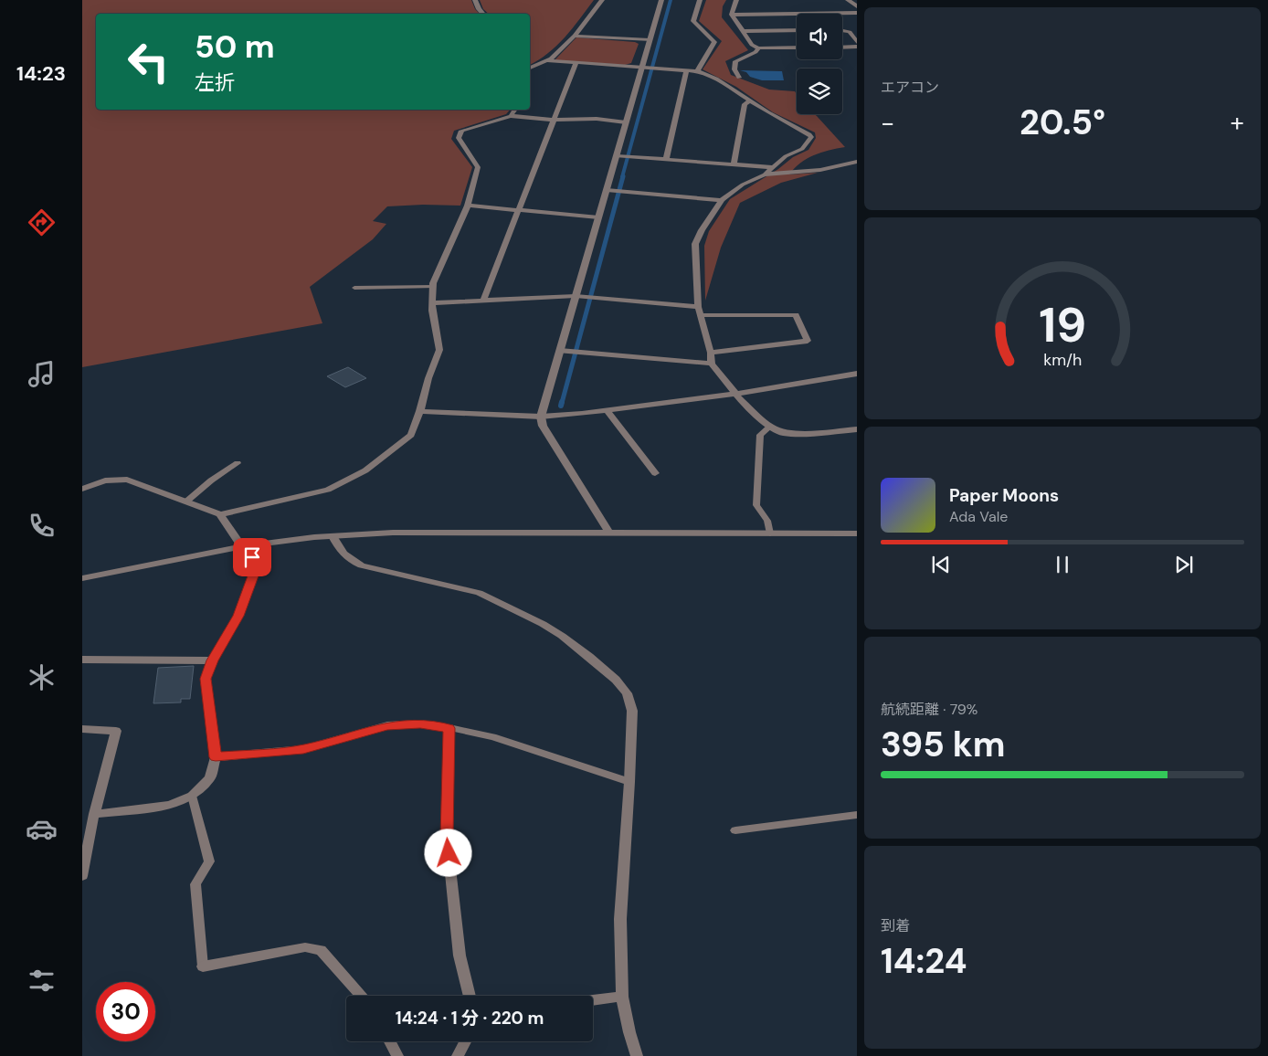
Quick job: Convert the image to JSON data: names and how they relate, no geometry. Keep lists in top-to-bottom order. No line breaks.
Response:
{"page":{"tabs":"14:23","tile":["エアコン",["航続距離 · 79%","395 km"],["到着","14:24"]],"turn":["50 m","左折"],"heat":["−","20.5°","+"],"song":["Paper Moons","Ada Vale"],"limit":"30","trip":"14:24 · 1 分 · 220 m","gauge":["19","km/h"]}}
